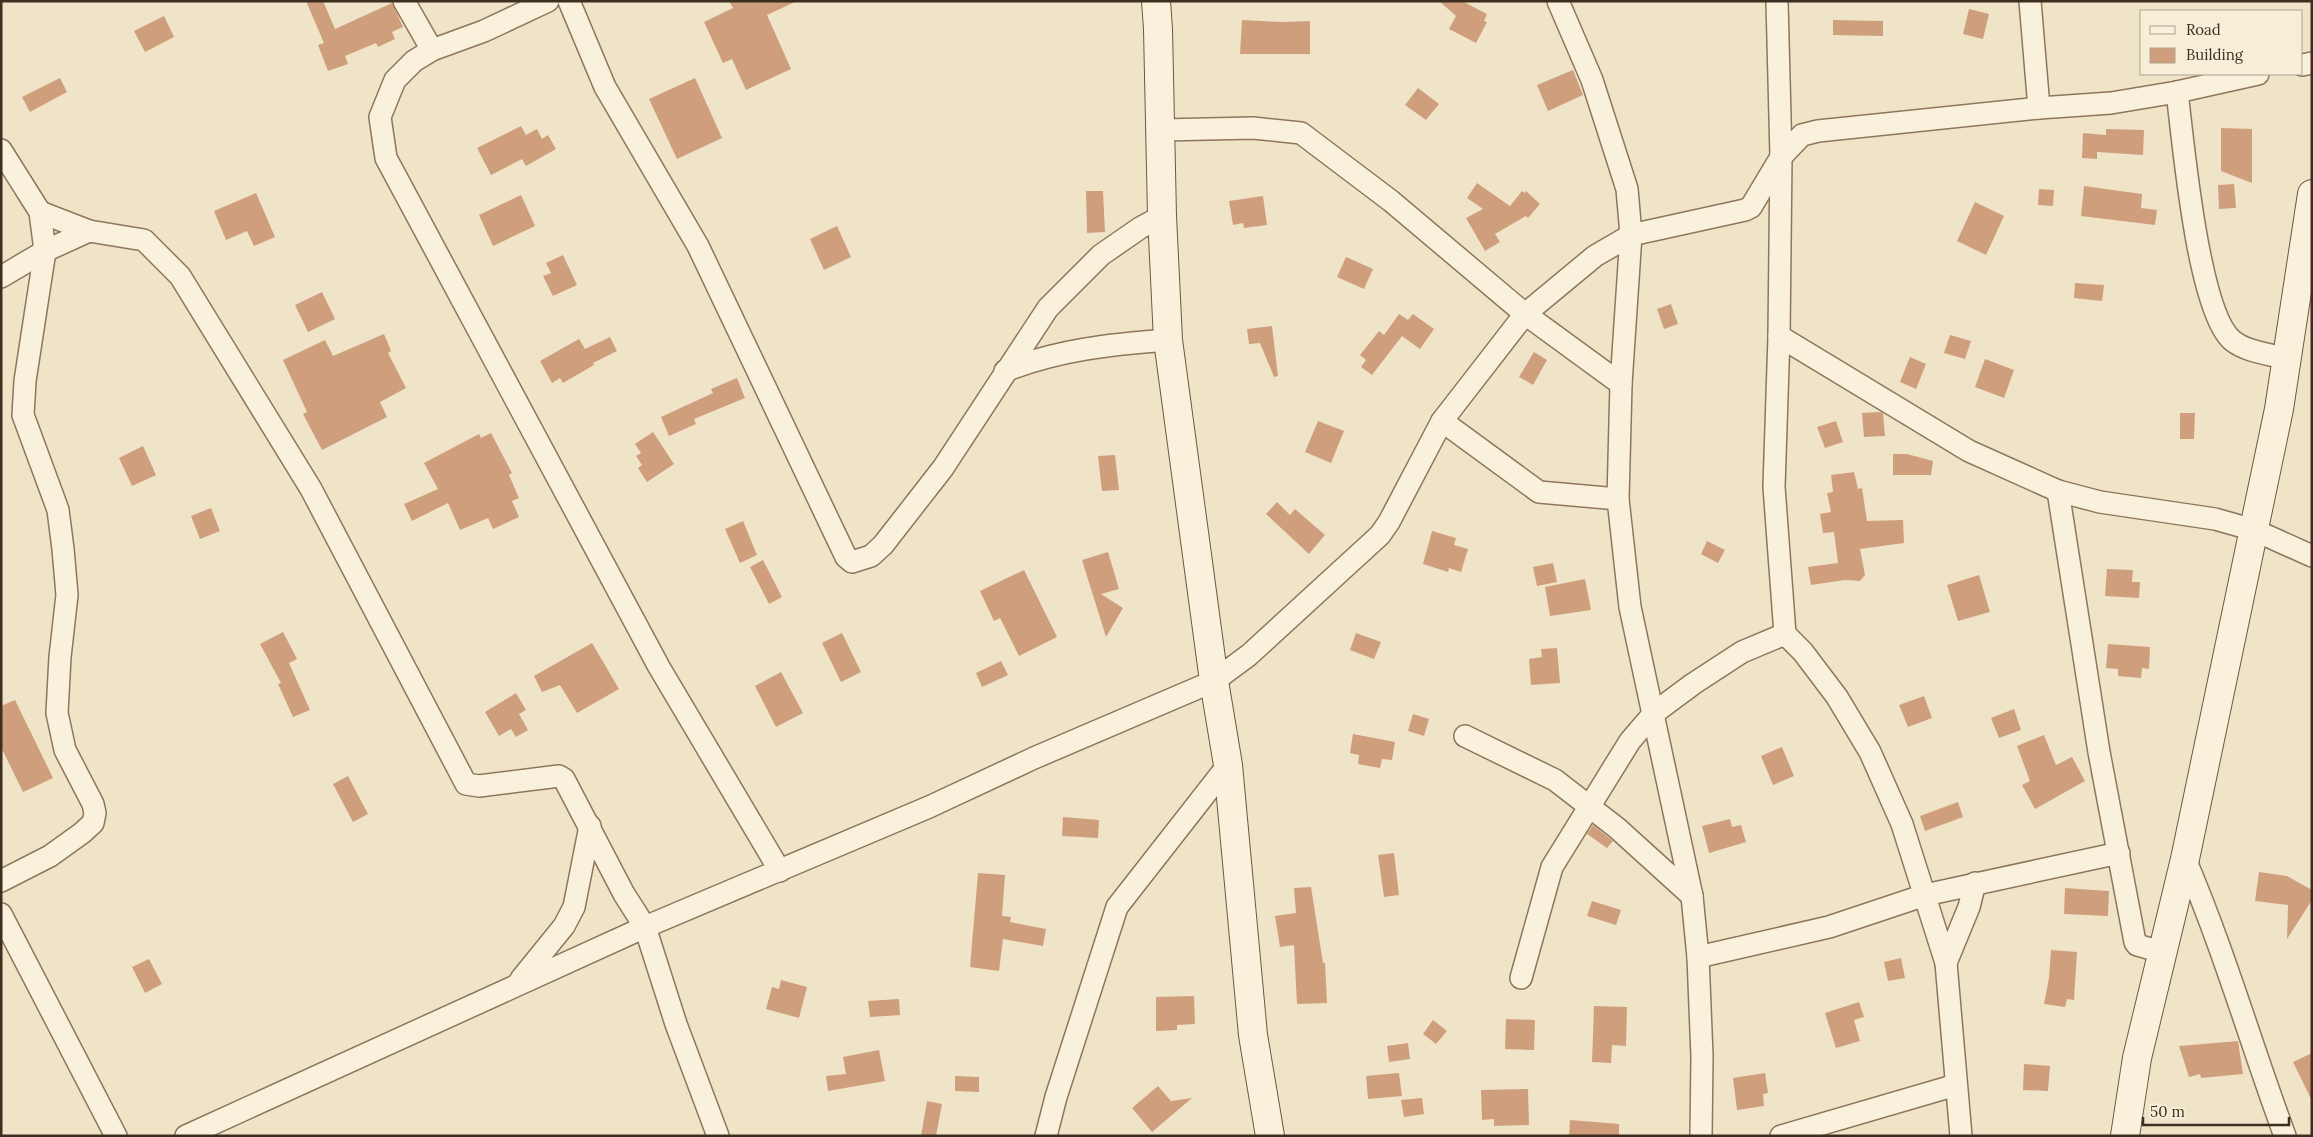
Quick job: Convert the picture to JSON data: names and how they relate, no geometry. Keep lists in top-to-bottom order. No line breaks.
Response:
{"legend":["Road","Building"],"scale_bar":"50 m"}
